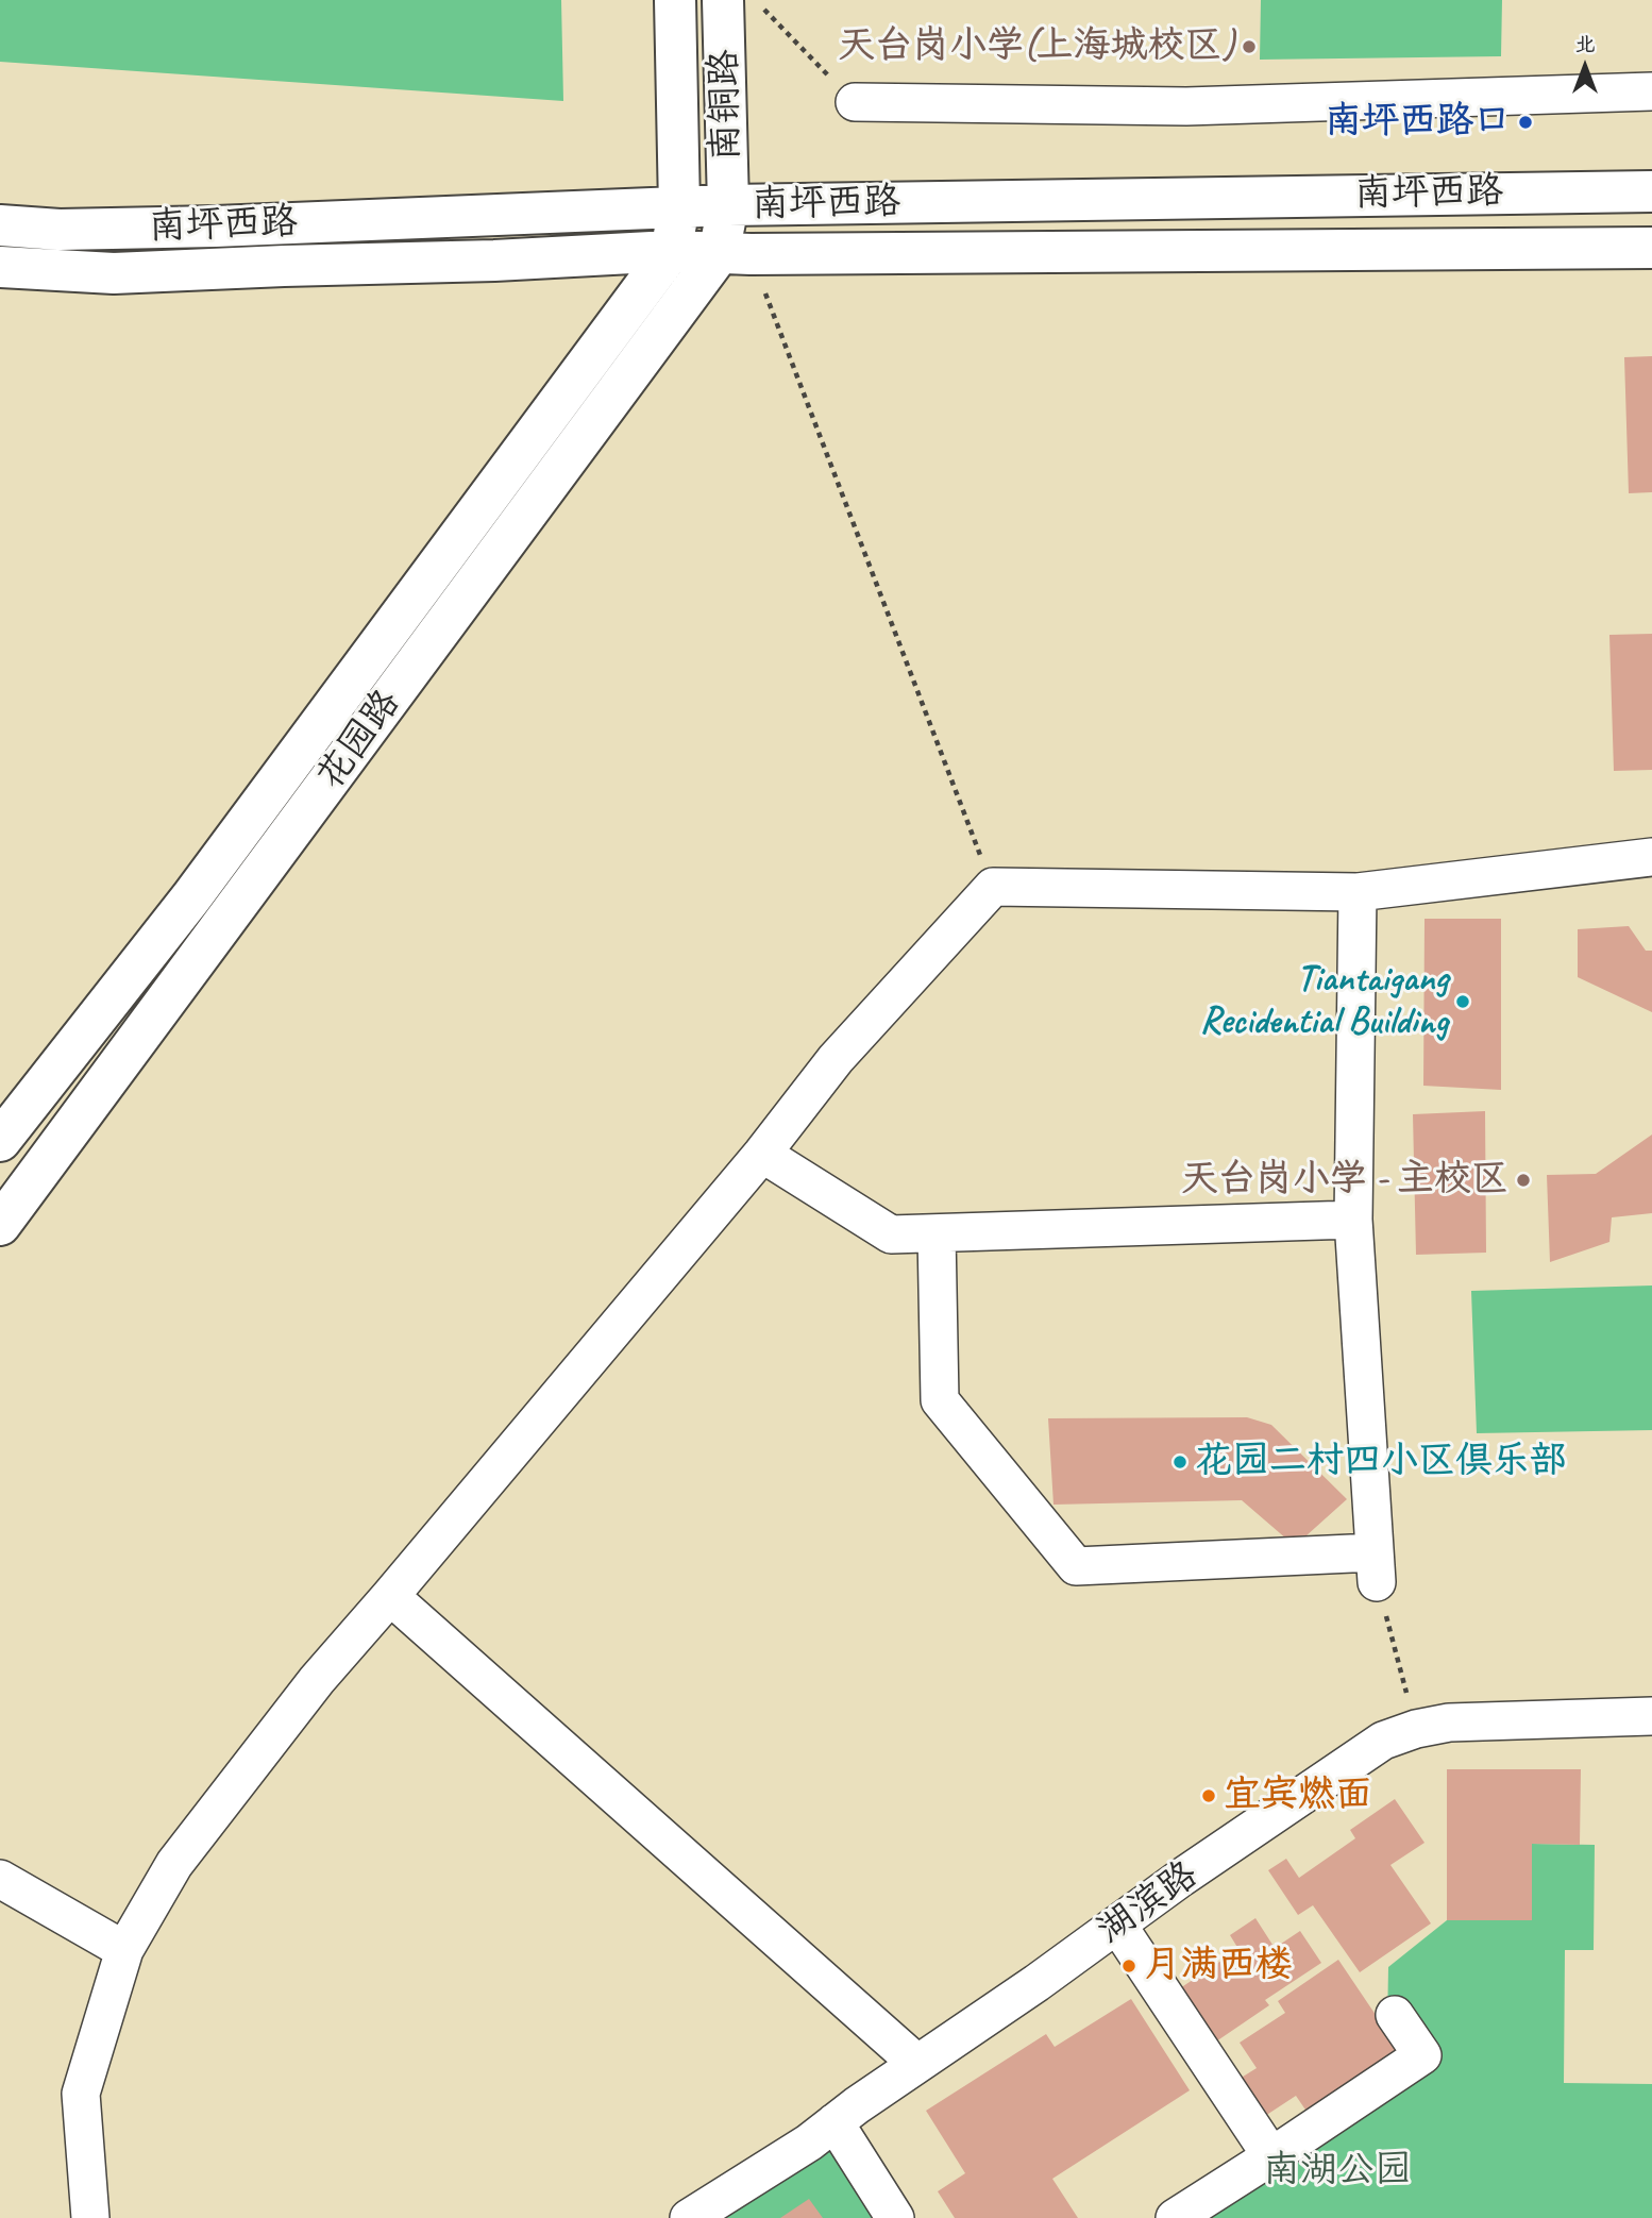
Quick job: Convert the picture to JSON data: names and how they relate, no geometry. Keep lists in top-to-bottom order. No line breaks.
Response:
{"streets":{"main road":["南铜路","南坪西路","花园路"],"street":["湖滨路"]},"crossings":[["南铜路","南坪西路"],["南铜路","花园路"],["南坪西路","花园路"]],"parks":["南湖公园"],"places":["天台岗小学(上海城校区)","南坪西路口","Tiantaigang Recidential Building","天台岗小学 - 主校区","花园二村四小区俱乐部","宜宾燃面","月满西楼"],"north":"top"}
